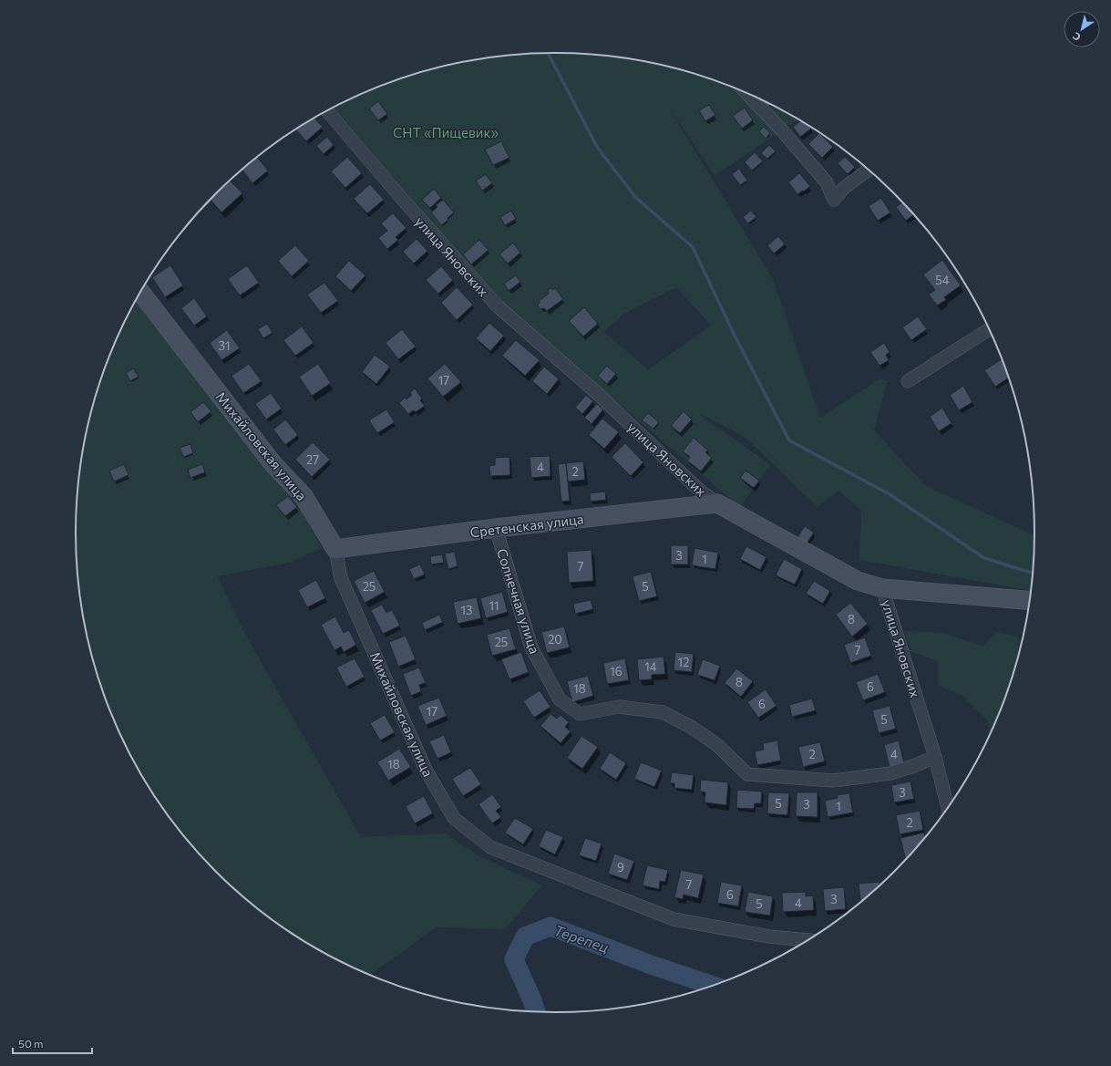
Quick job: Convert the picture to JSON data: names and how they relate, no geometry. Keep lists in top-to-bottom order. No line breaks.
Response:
{"streets":{"street":["улица Яновских","Михайловская улица","Сретенская улица","Солнечная улица"]},"crossings":[["улица Яновских","Сретенская улица"],["улица Яновских","Солнечная улица"],["Михайловская улица","Сретенская улица"],["Сретенская улица","Солнечная улица"]],"water":["Терепец"],"parks":["СНТ «Пищевик»"],"house_numbers":["54","31","17","27","4","2","3","1","7","25","5","11","13","8","20","25","7","12","14","16","8","6","18","6","17","5","2","4","18","3","5","3","1","2","9","7","6","3","4","5"],"scale_bar":"50 m","north":"bottom left"}
